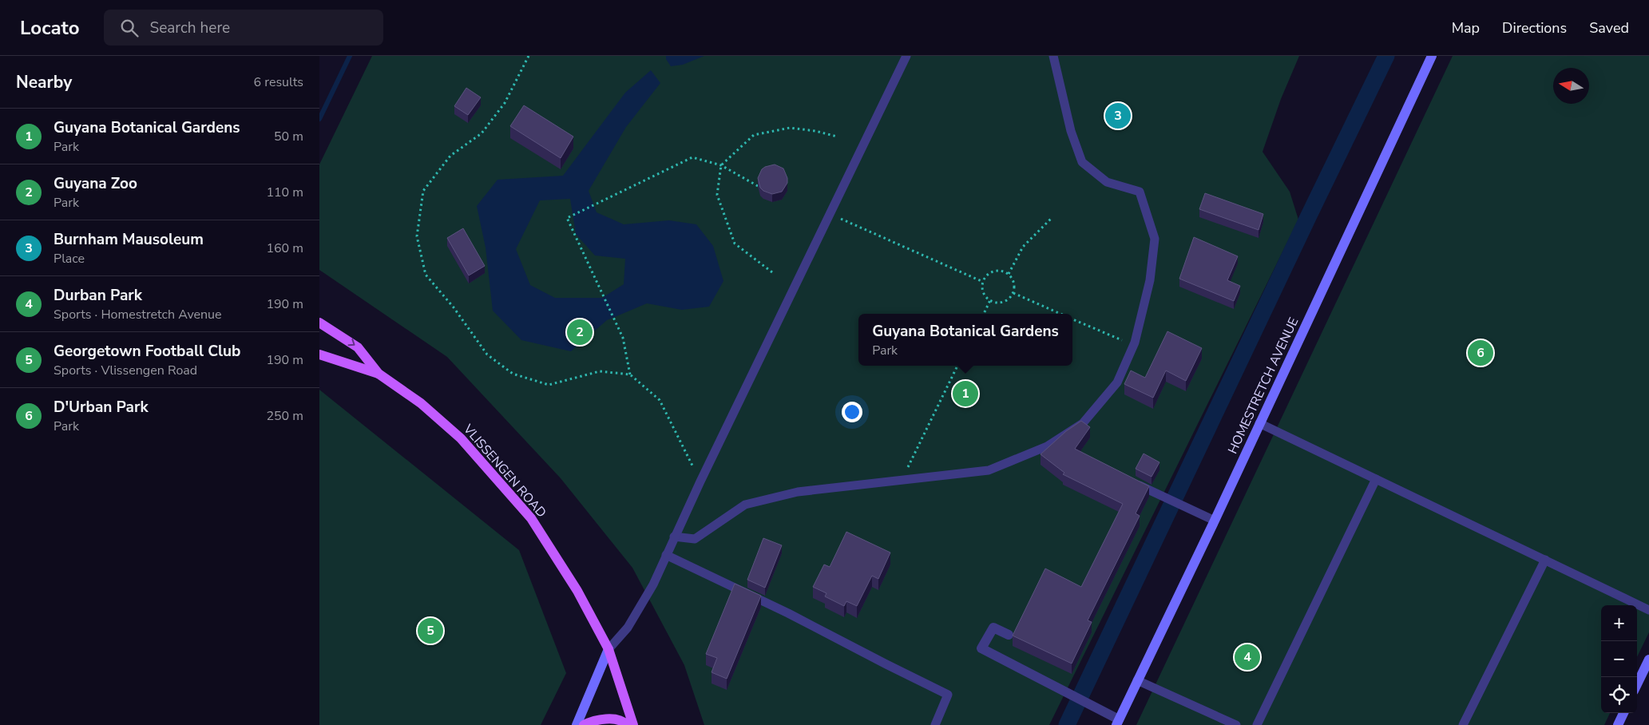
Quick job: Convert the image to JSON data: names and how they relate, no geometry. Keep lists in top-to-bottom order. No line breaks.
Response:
{"streets":{"main road":["HOMESTRETCH AVENUE","VLISSENGEN ROAD"]},"north":"left","page":{"header":"Locato","search":"Search here","nav":["Map","Directions","Saved"],"heading":["Nearby","6 results"],"pins":["3","2","6","1","5","4"],"list":[{"mark":"1","name":"Guyana Botanical Gardens","note":"Park","value":"50 m"},{"mark":"2","name":"Guyana Zoo","note":"Park","value":"110 m"},{"mark":"3","name":"Burnham Mausoleum","note":"Place","value":"160 m"},{"mark":"4","name":"Durban Park","note":"Sports · Homestretch Avenue","value":"190 m"},{"mark":"5","name":"Georgetown Football Club","note":"Sports · Vlissengen Road","value":"190 m"},{"mark":"6","name":"D'Urban Park","note":"Park","value":"250 m"}],"popup":["Guyana Botanical Gardens","Park"],"map_buttons":["+","−"]}}
